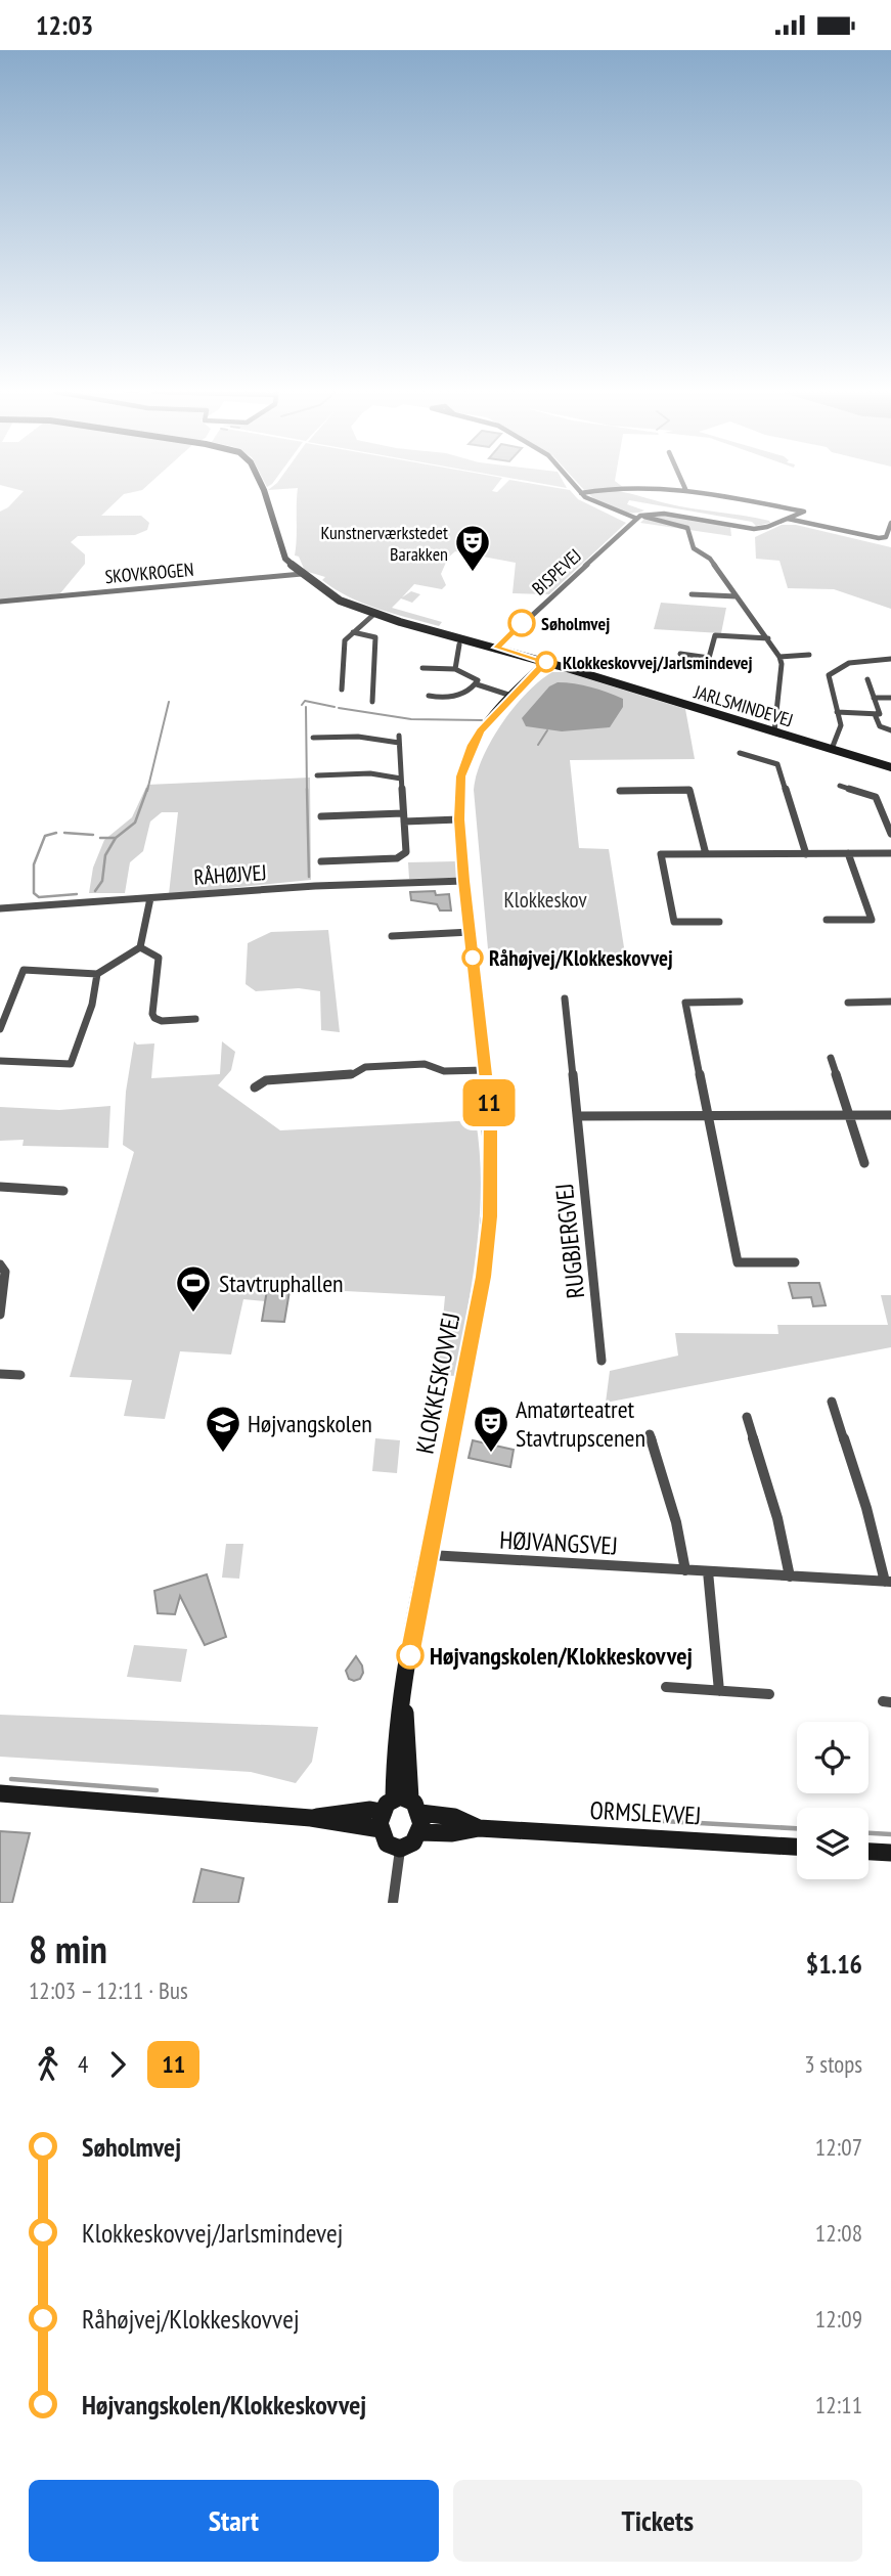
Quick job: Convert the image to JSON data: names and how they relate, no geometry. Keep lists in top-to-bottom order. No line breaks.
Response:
{"streets":{"street":["BISPEVEJ","SKOVKROGEN","JARLSMINDEVEJ","RÅHØJVEJ","RUGBJERGVEJ","KLOKKESKOVVEJ","HØJVANGSVEJ","ORMSLEVVEJ"]},"crossings":[["JARLSMINDEVEJ","KLOKKESKOVVEJ"],["RÅHØJVEJ","KLOKKESKOVVEJ"],["KLOKKESKOVVEJ","HØJVANGSVEJ"],["KLOKKESKOVVEJ","ORMSLEVVEJ"]],"parks":["Klokkeskov"],"places":{"theatre":["Kunstnerværkstedet Barakken","Amatørteatret Stavtrupscenen"],"other":["Søholmvej","Klokkeskovvej/Jarlsmindevej","Råhøjvej/Klokkeskovvej","Højvangskolen/Klokkeskovvej"],"sports":["Stavtruphallen"],"school or university":["Højvangskolen"]},"lines":["bus line 11"],"page":{"status":"12:03","on_map":"11","heading":["8 min","12:03 – 12:11 · Bus","$1.16"],"legs":["4","11","3 stops"],"list":[{"name":"Søholmvej","value":"12:07"},{"name":"Klokkeskovvej/Jarlsmindevej","value":"12:08"},{"name":"Råhøjvej/Klokkeskovvej","value":"12:09"},{"name":"Højvangskolen/Klokkeskovvej","value":"12:11"}],"buttons":["Start","Tickets"]}}
